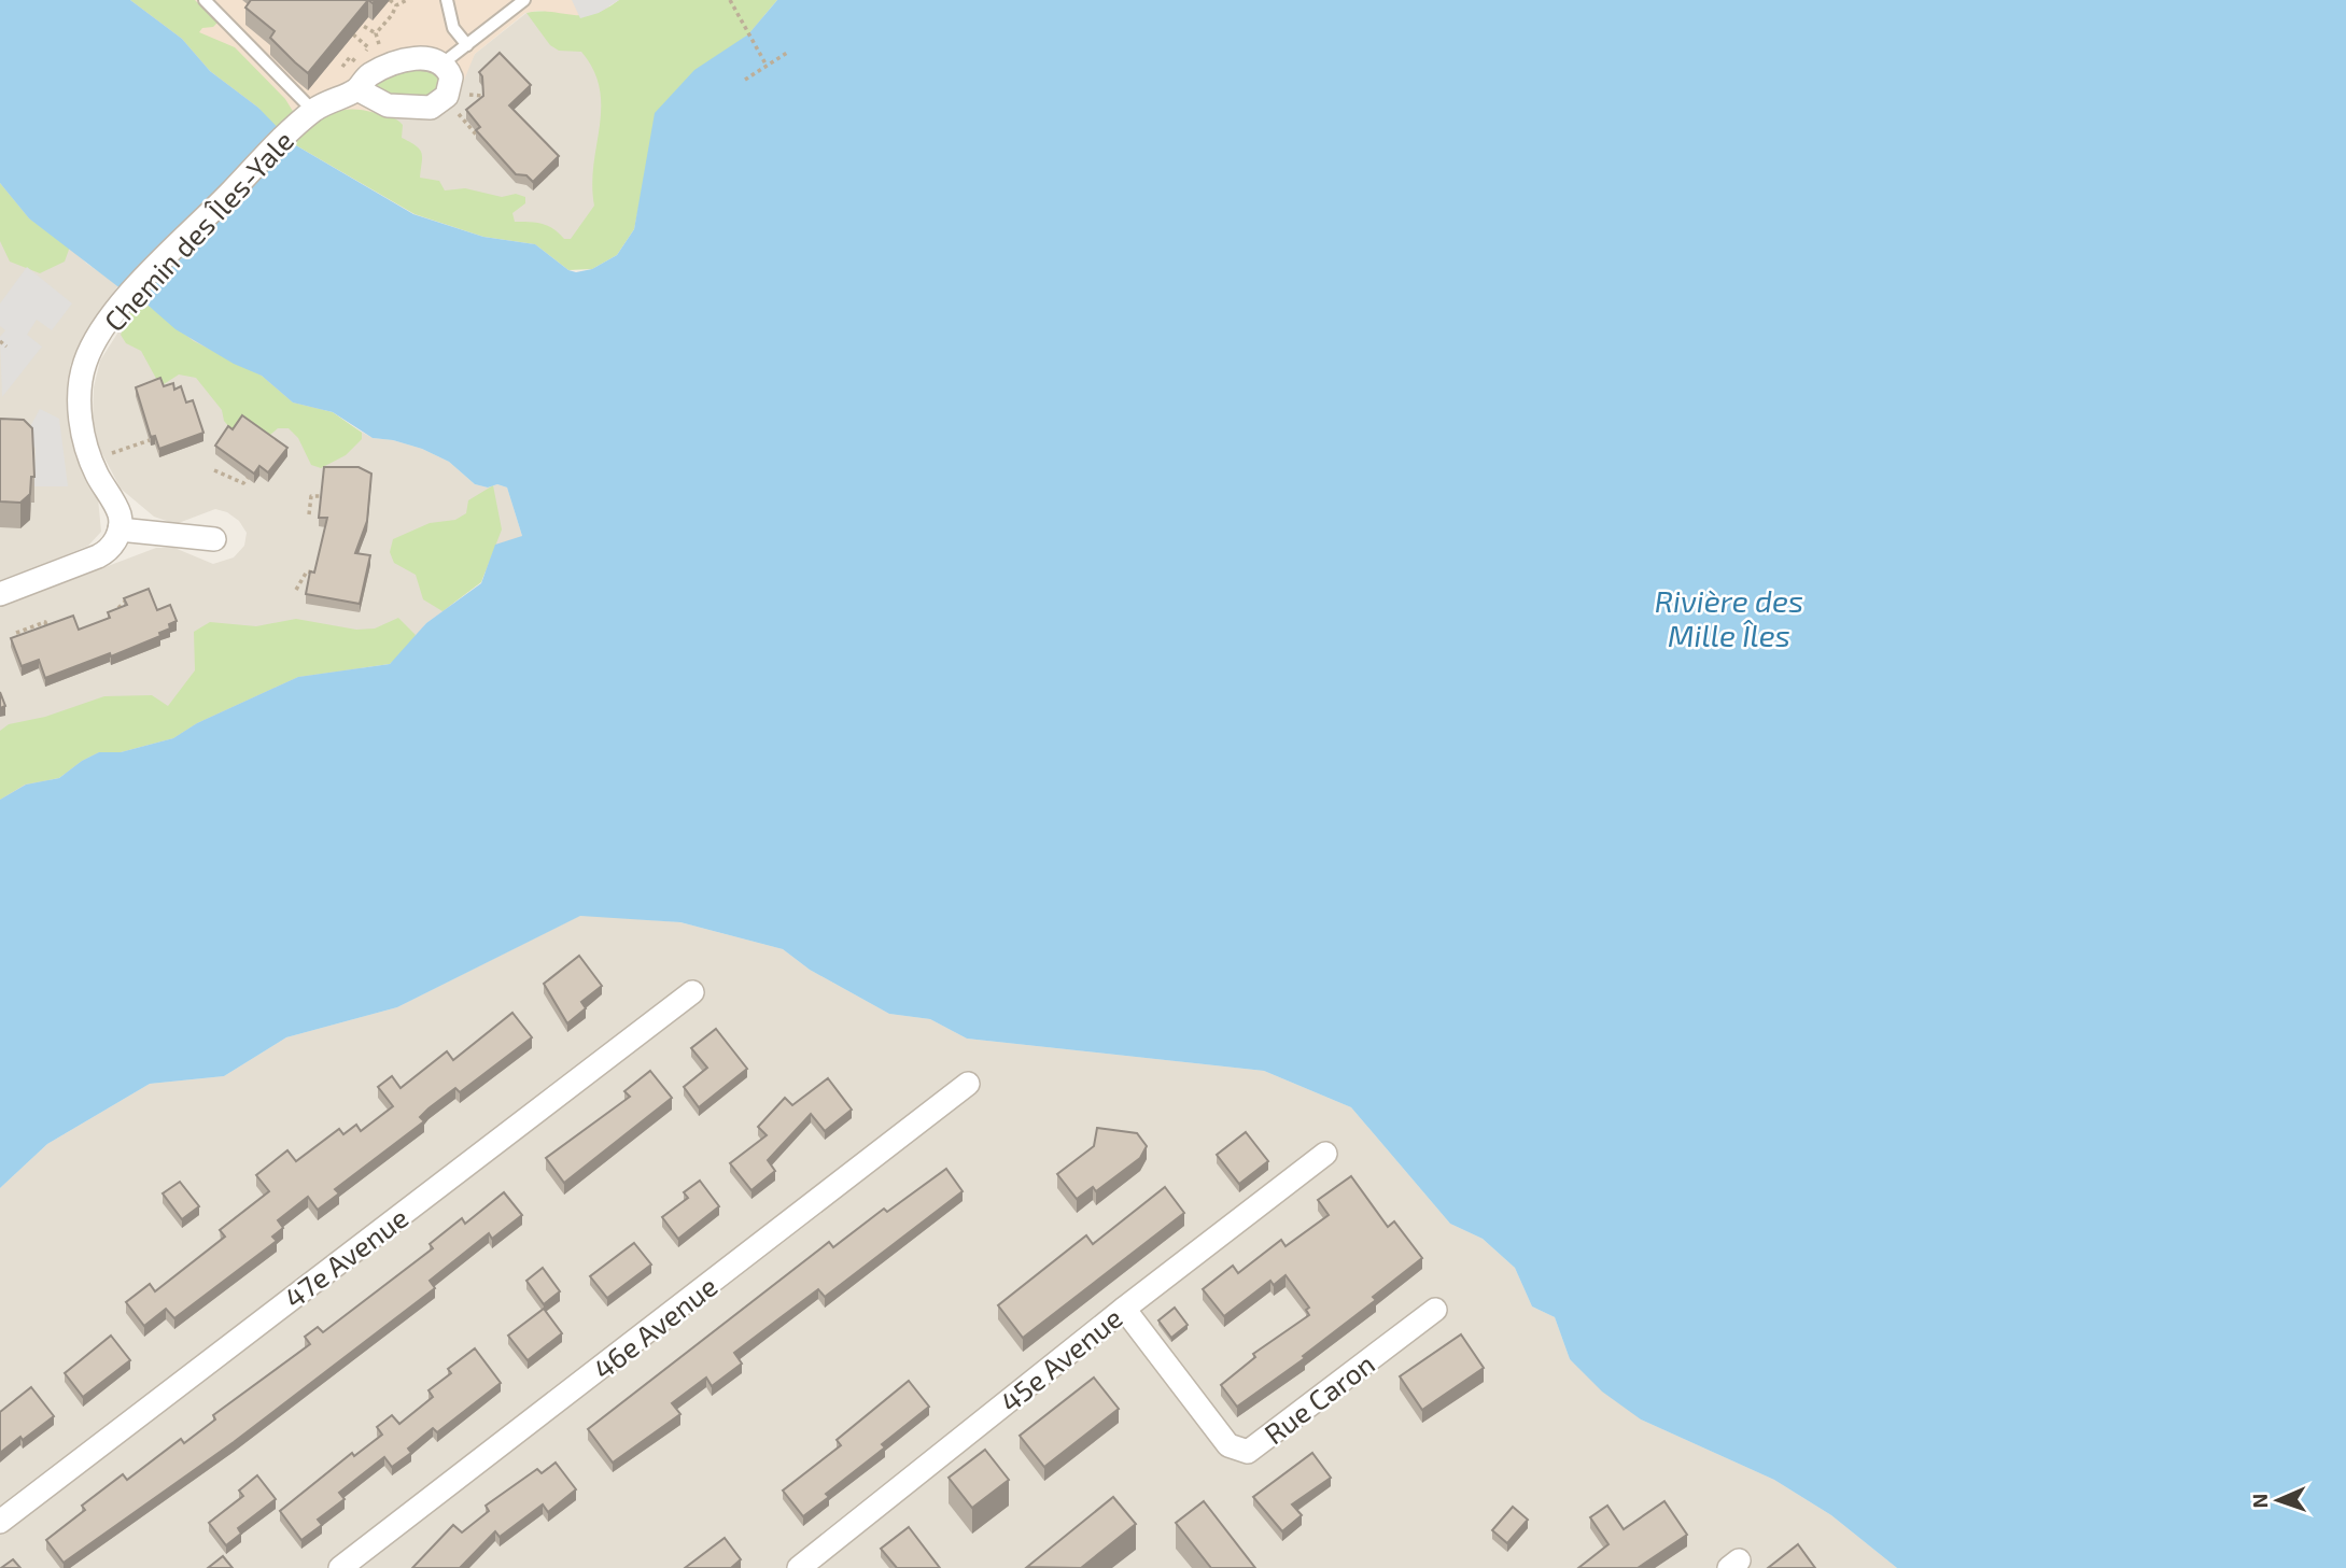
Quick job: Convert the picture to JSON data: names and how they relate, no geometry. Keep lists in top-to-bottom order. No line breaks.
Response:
{"streets":{"street":["Chemin des Îles-Yale","47e Avenue","46e Avenue","45e Avenue","Rue Caron"]},"crossings":[["45e Avenue","Rue Caron"]],"water":["Rivière des Mille Îles"],"north":"left"}
